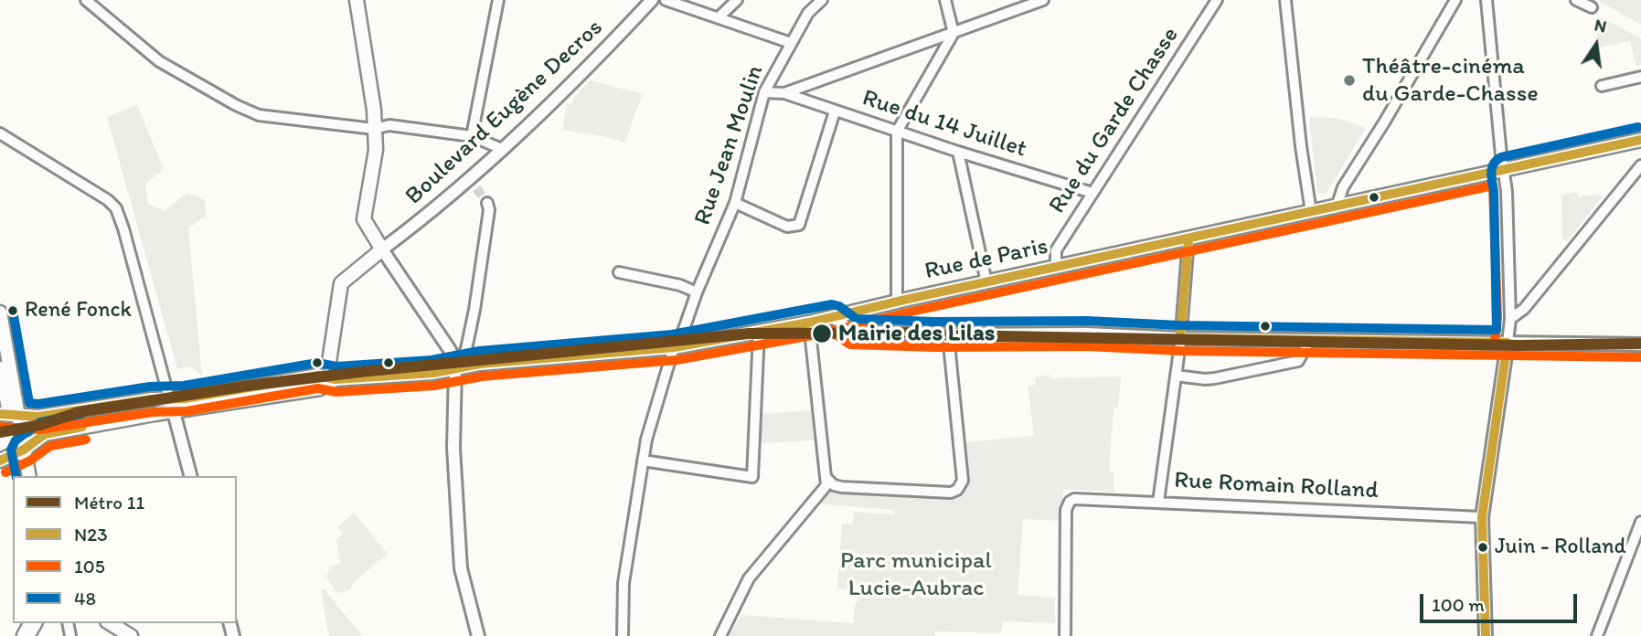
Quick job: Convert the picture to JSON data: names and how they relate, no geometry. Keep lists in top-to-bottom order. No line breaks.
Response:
{"streets":{"main road":["Rue de Paris"],"street":["Boulevard Eugène Decros","Rue du Garde Chasse","Rue du 14 Juillet","Rue Jean Moulin","Rue Romain Rolland"]},"crossings":[["Rue du Garde Chasse","Rue du 14 Juillet"],["Rue du Garde Chasse","Rue de Paris"],["Rue Jean Moulin","Rue de Paris"]],"parks":["Parc municipal Lucie-Aubrac"],"places":["Théâtre-cinéma du Garde-Chasse","René Fonck","Mairie des Lilas","Juin - Rolland"],"lines":["transit line 48","transit line N23","transit line 105","metro line 11"],"legend":["Métro 11","N23","105","48"],"scale_bar":"100 m","north":"top"}
